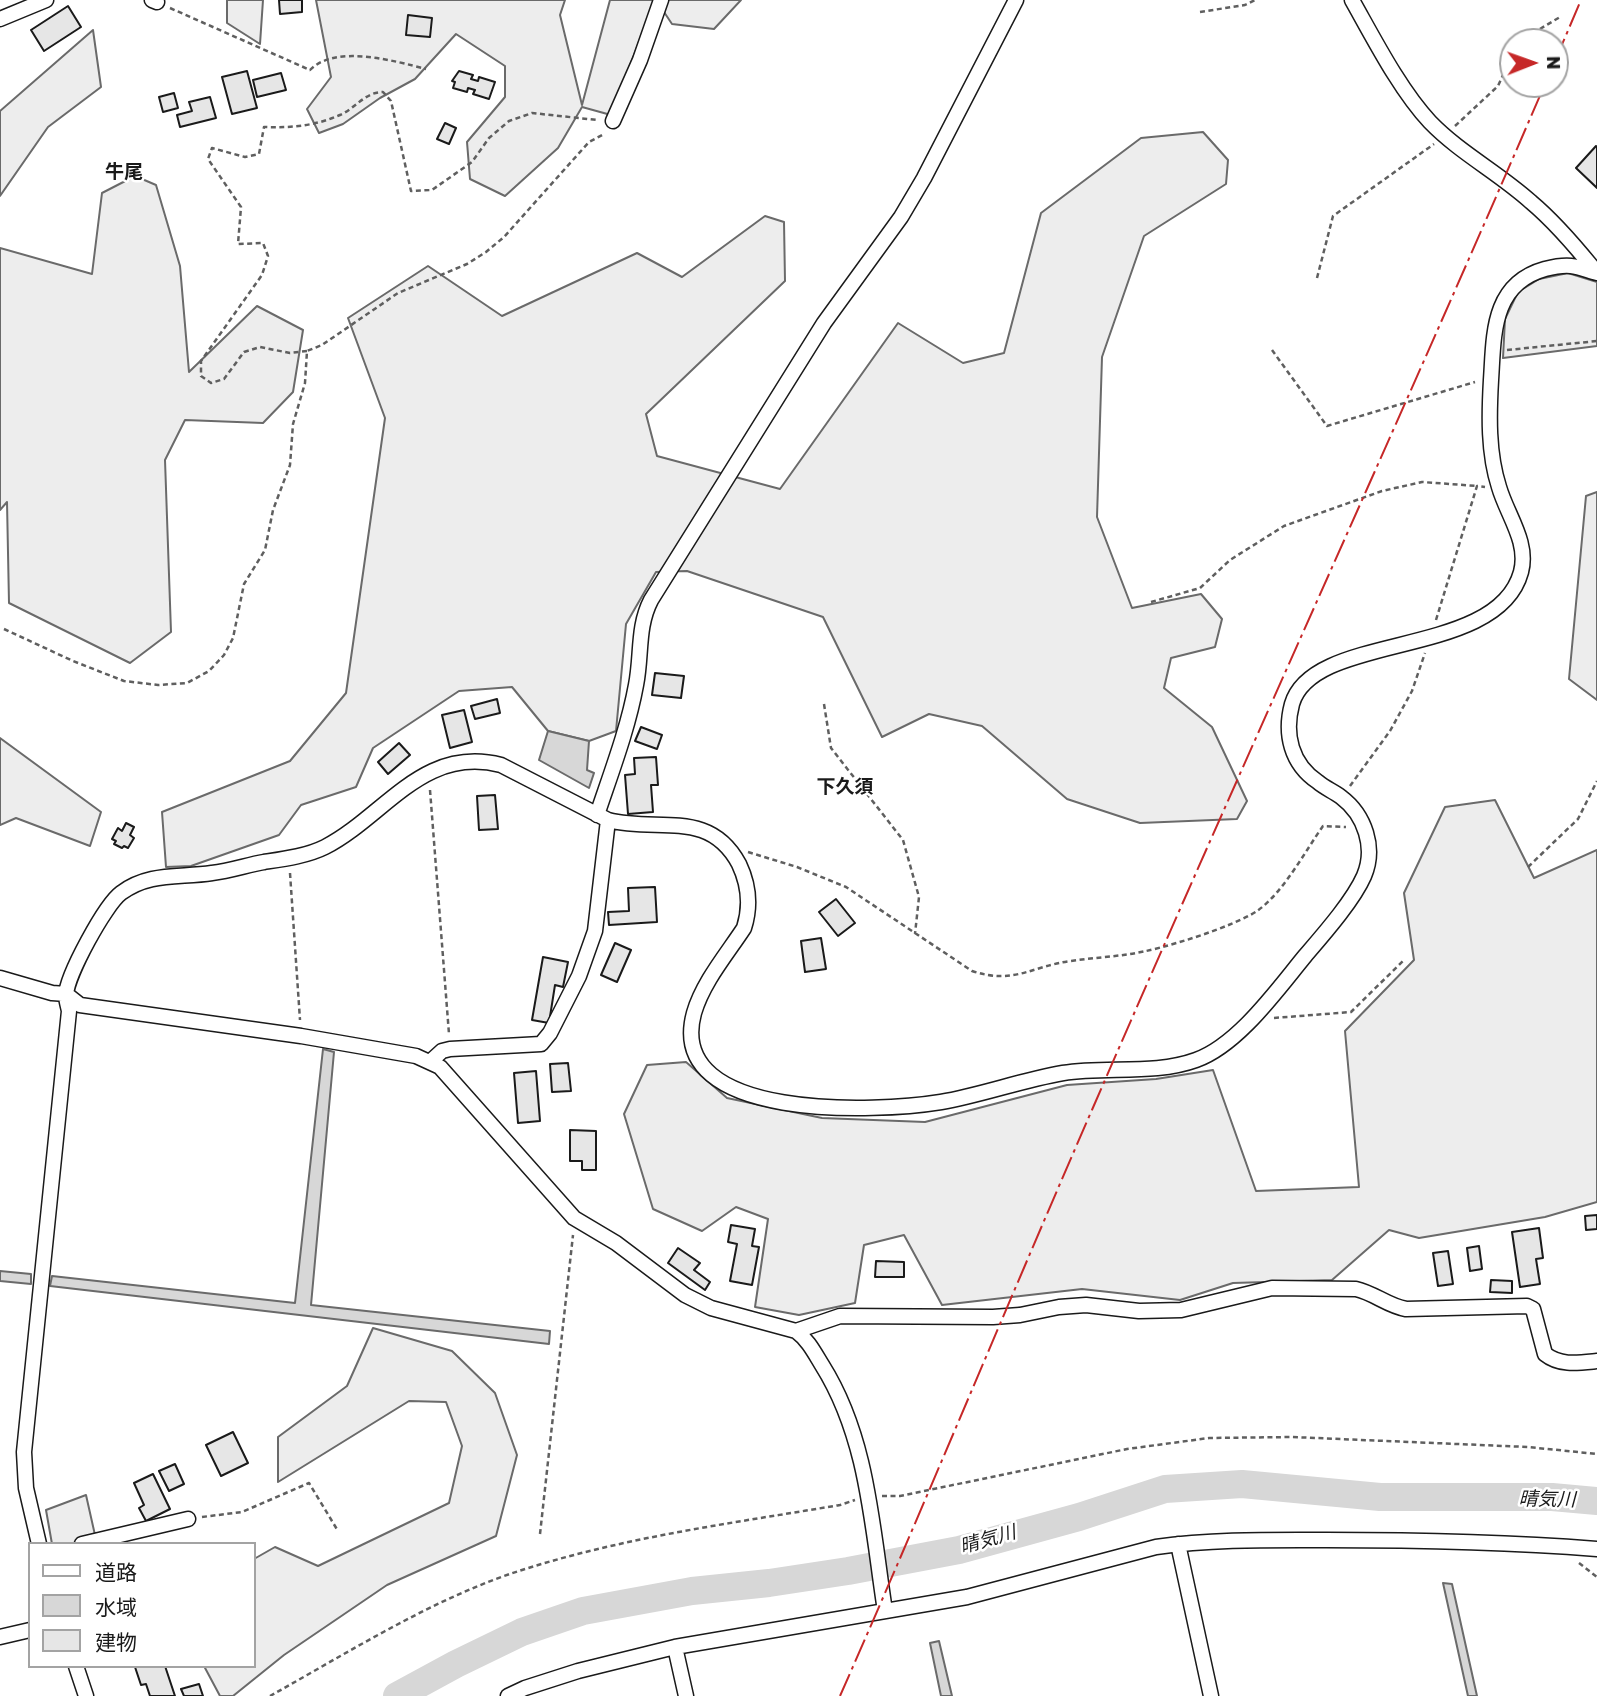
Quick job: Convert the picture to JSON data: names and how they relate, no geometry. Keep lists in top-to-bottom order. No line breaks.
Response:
{"districts":["牛尾","下久須"],"water":["晴気川"],"legend":["道路","水域","建物"],"north":"right"}
